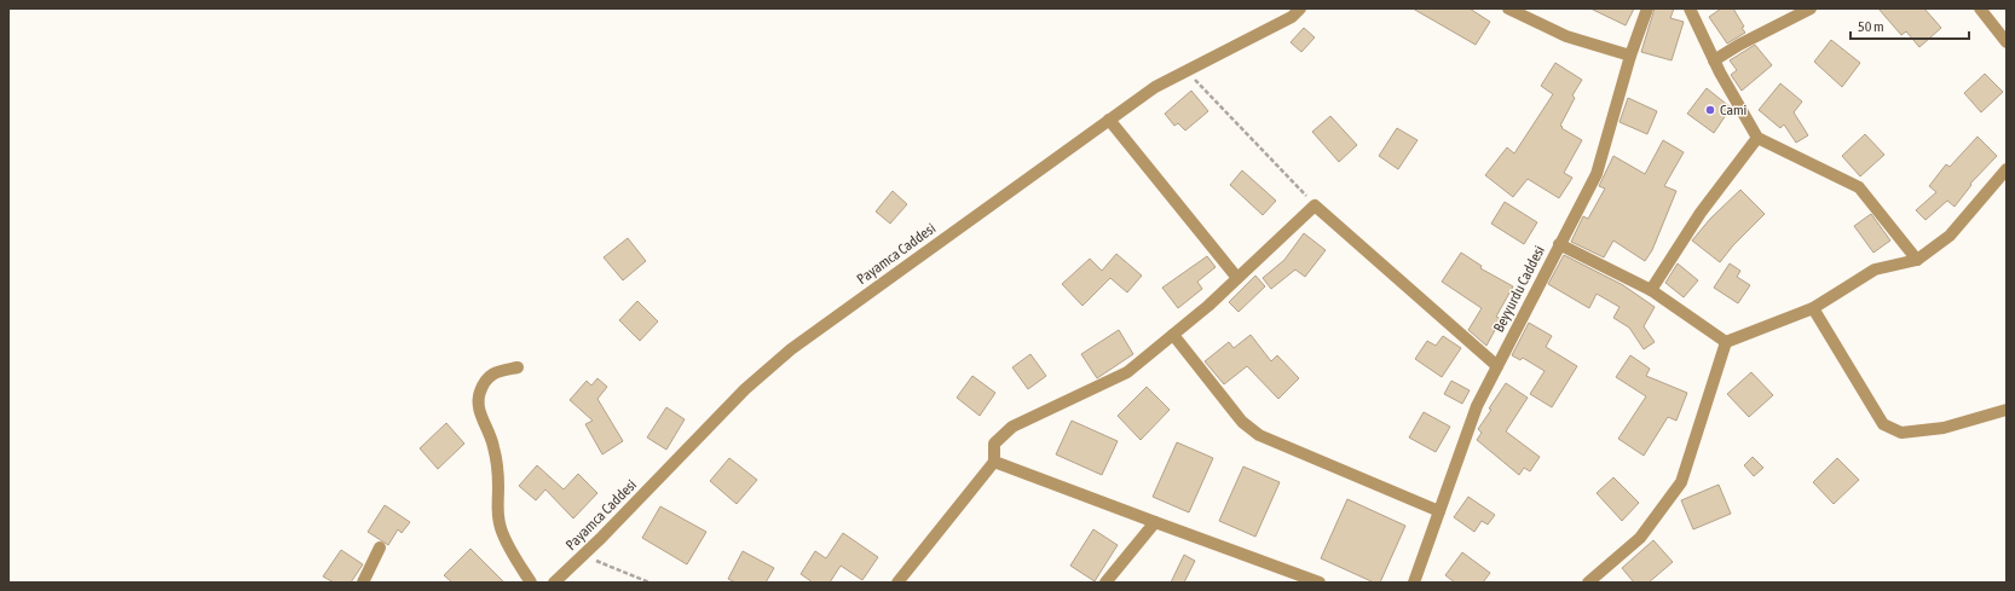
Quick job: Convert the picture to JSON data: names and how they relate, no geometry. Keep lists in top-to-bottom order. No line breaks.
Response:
{"streets":{"street":["Payamca Caddesi","Beyyurdu Caddesi"]},"places":["Cami"],"scale_bar":"50 m"}
